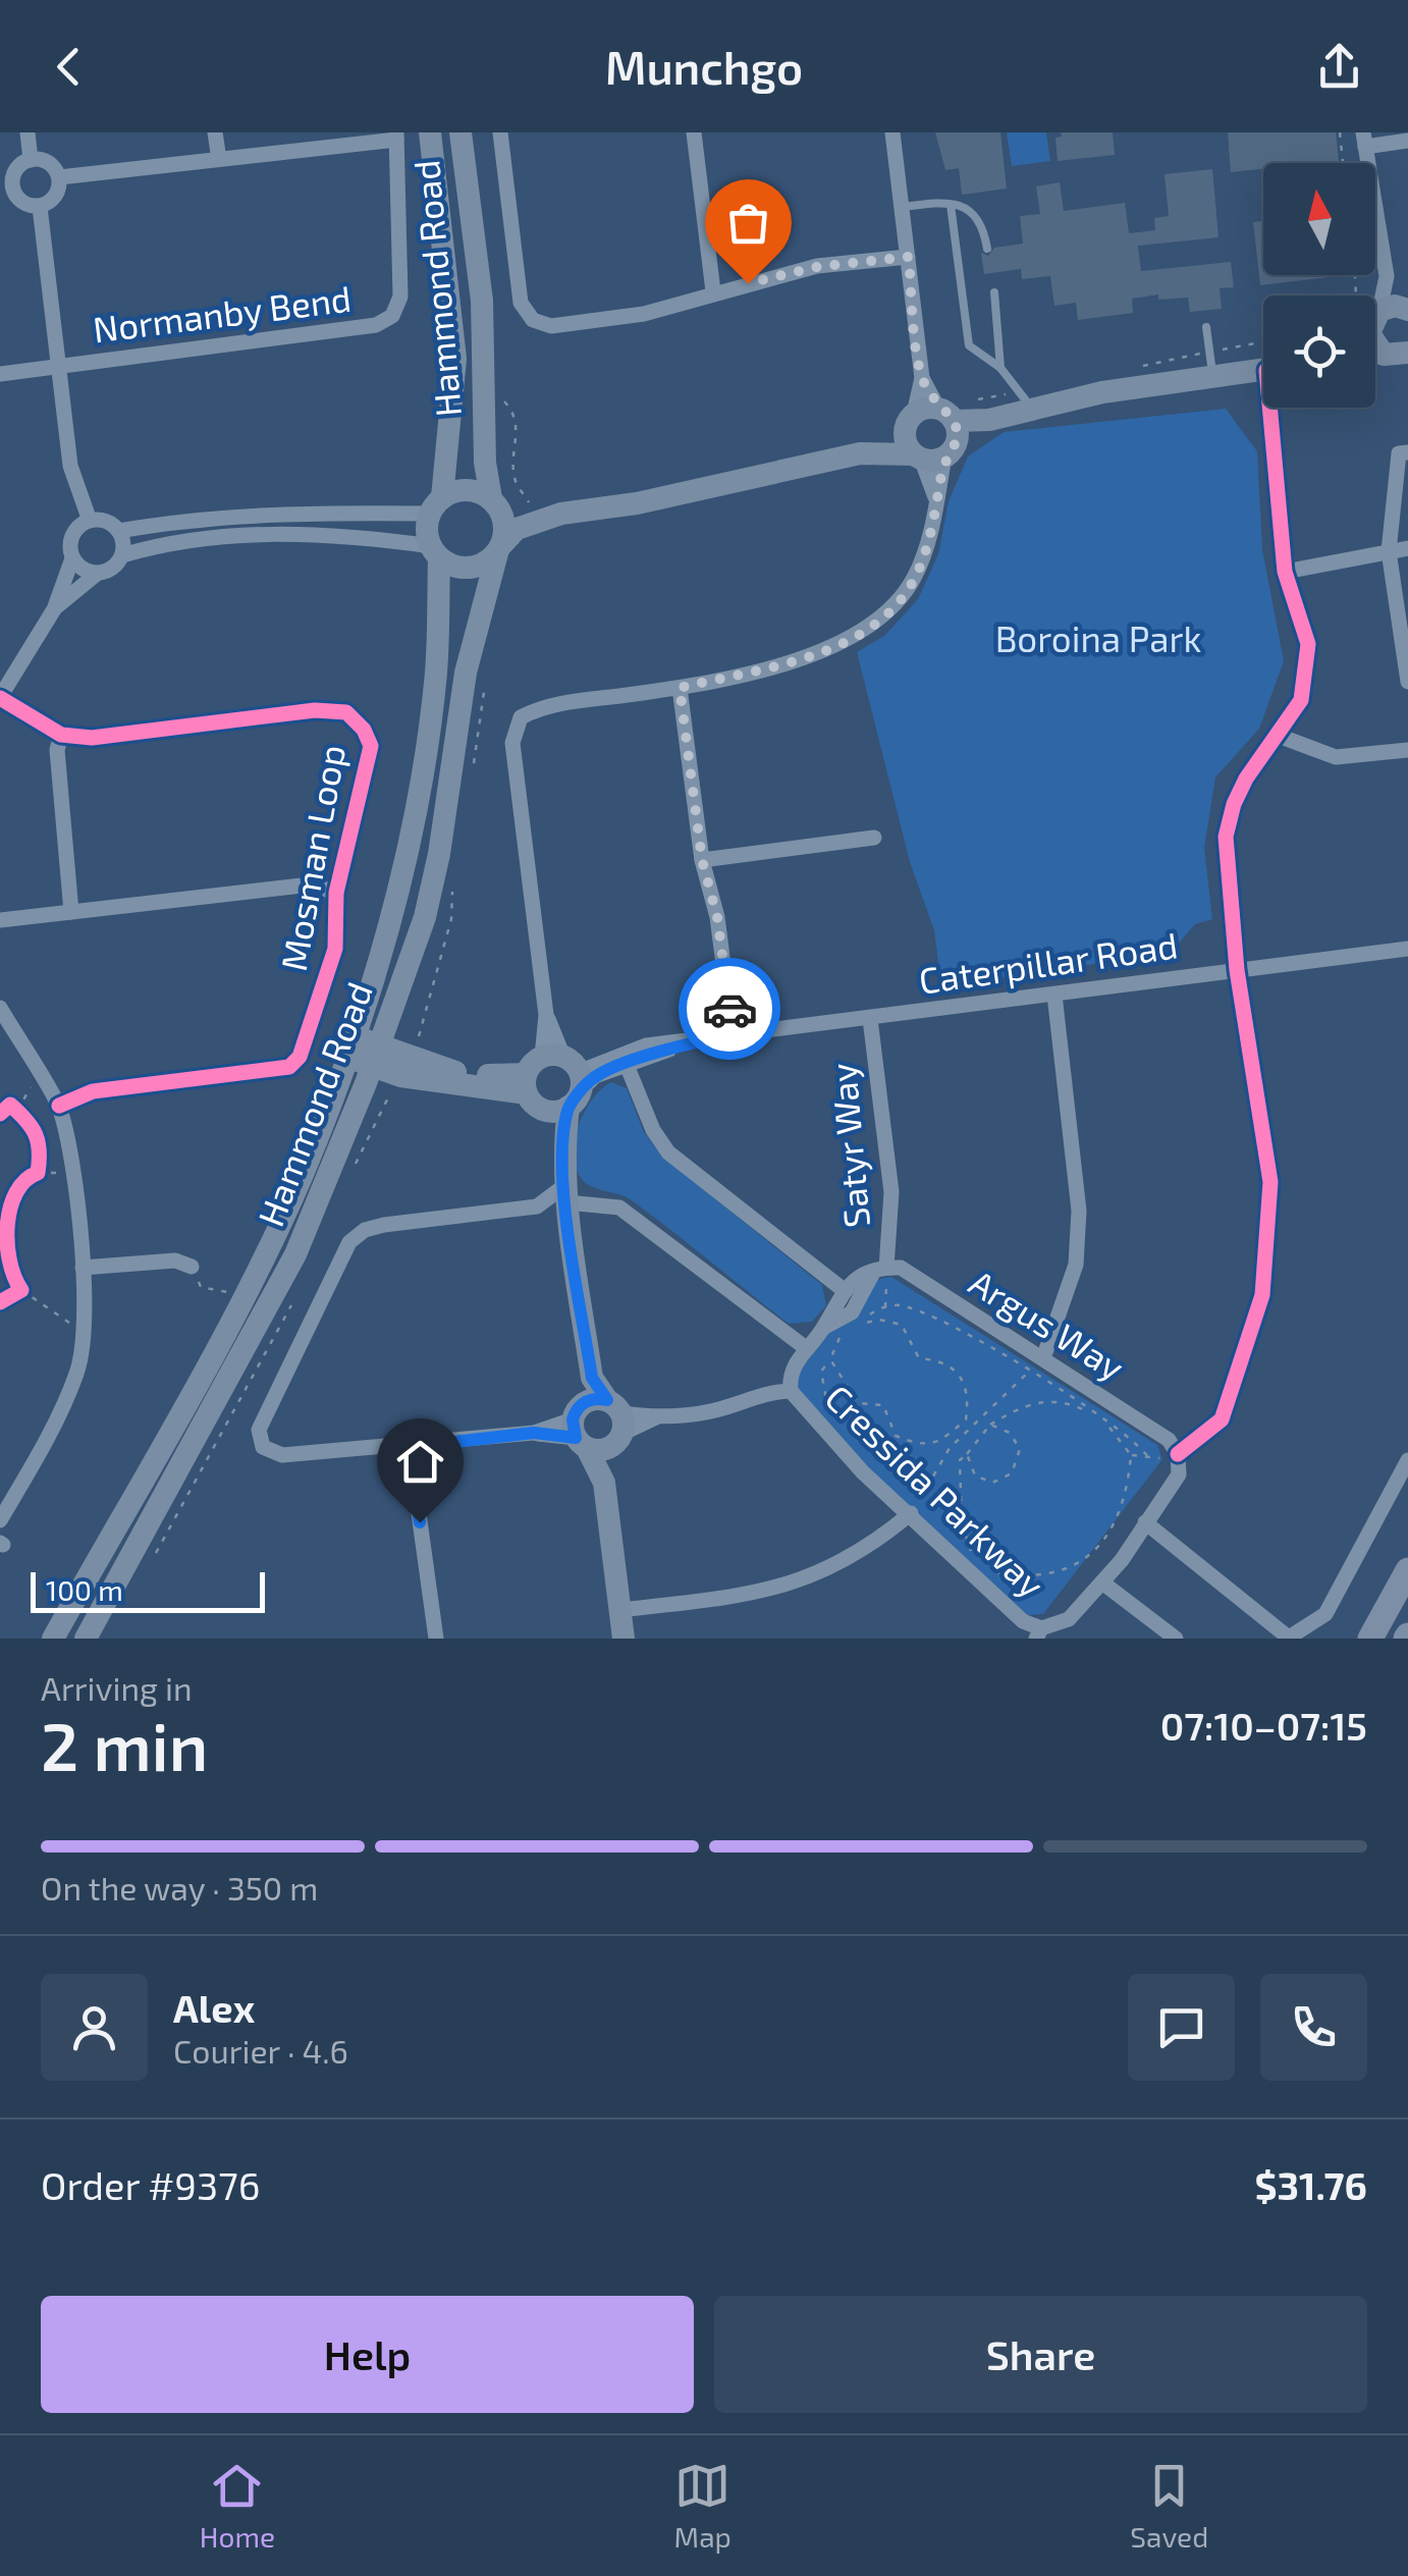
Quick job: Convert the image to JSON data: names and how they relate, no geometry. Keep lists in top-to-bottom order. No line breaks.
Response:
{"streets":{"main road":["Hammond Road"],"street":["Normanby Bend","Mosman Loop","Caterpillar Road","Satyr Way","Argus Way","Cressida Parkway"]},"crossings":[["Caterpillar Road","Satyr Way"],["Satyr Way","Argus Way"]],"parks":["Boroina Park"],"scale_bar":"100 m","north":"top","page":{"header":"Munchgo","scale":"100 m","heading":["2 min","Arriving in","07:10–07:15"],"panel":["Alex","Courier · 4.6","Order #9376","$31.76"],"bar":"On the way · 350 m","buttons":["Help","Share"],"tabs":["Home","Map","Saved"]}}
